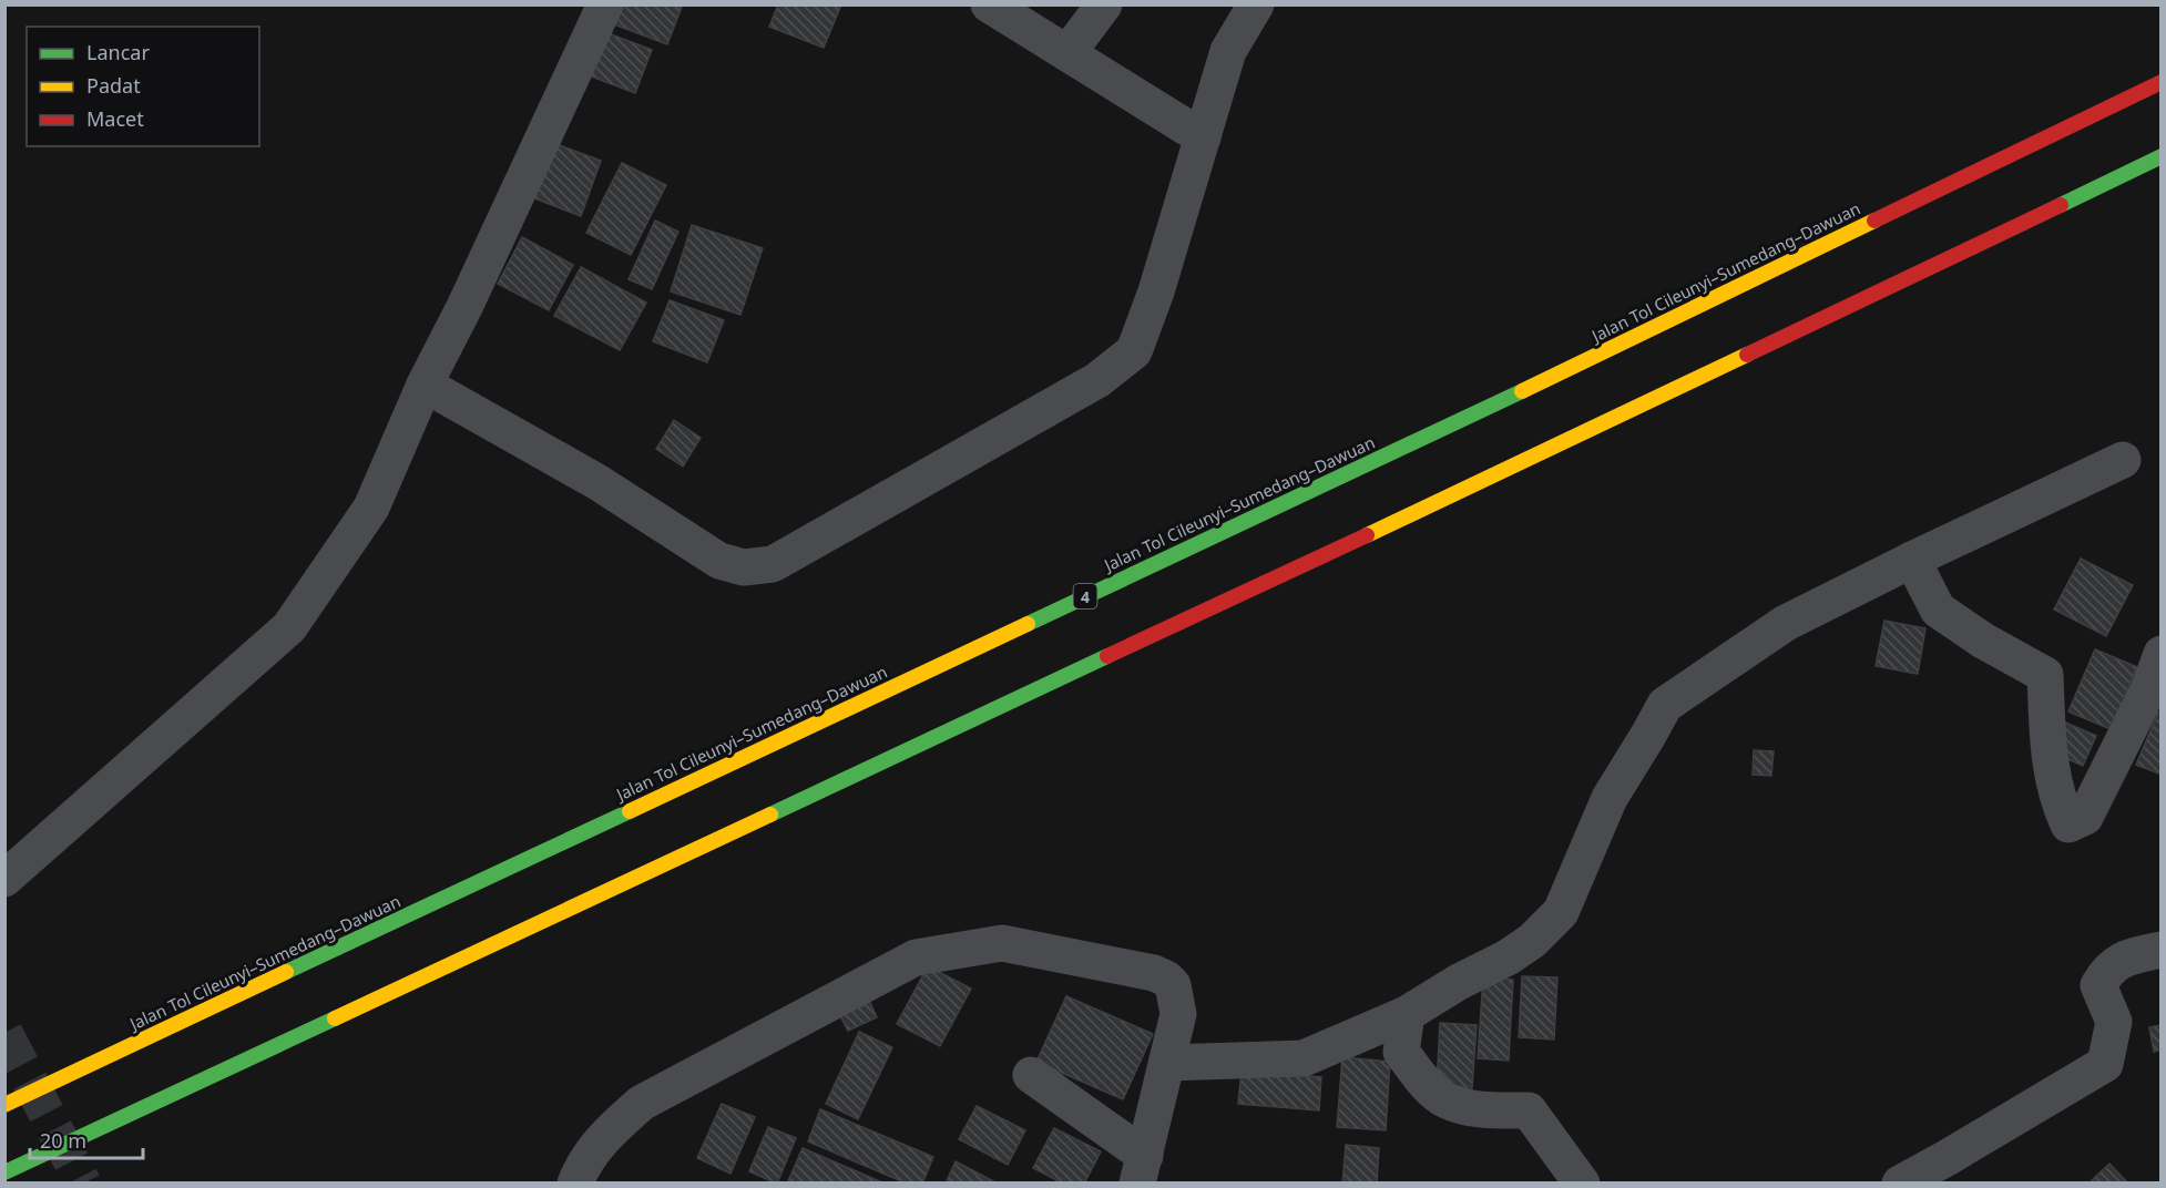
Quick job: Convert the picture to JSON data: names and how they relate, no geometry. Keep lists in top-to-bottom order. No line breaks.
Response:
{"streets":{"highway":["Jalan Tol Cileunyi–Sumedang–Dawuan","4"]},"legend":["Lancar","Padat","Macet"],"scale_bar":"20 m"}
